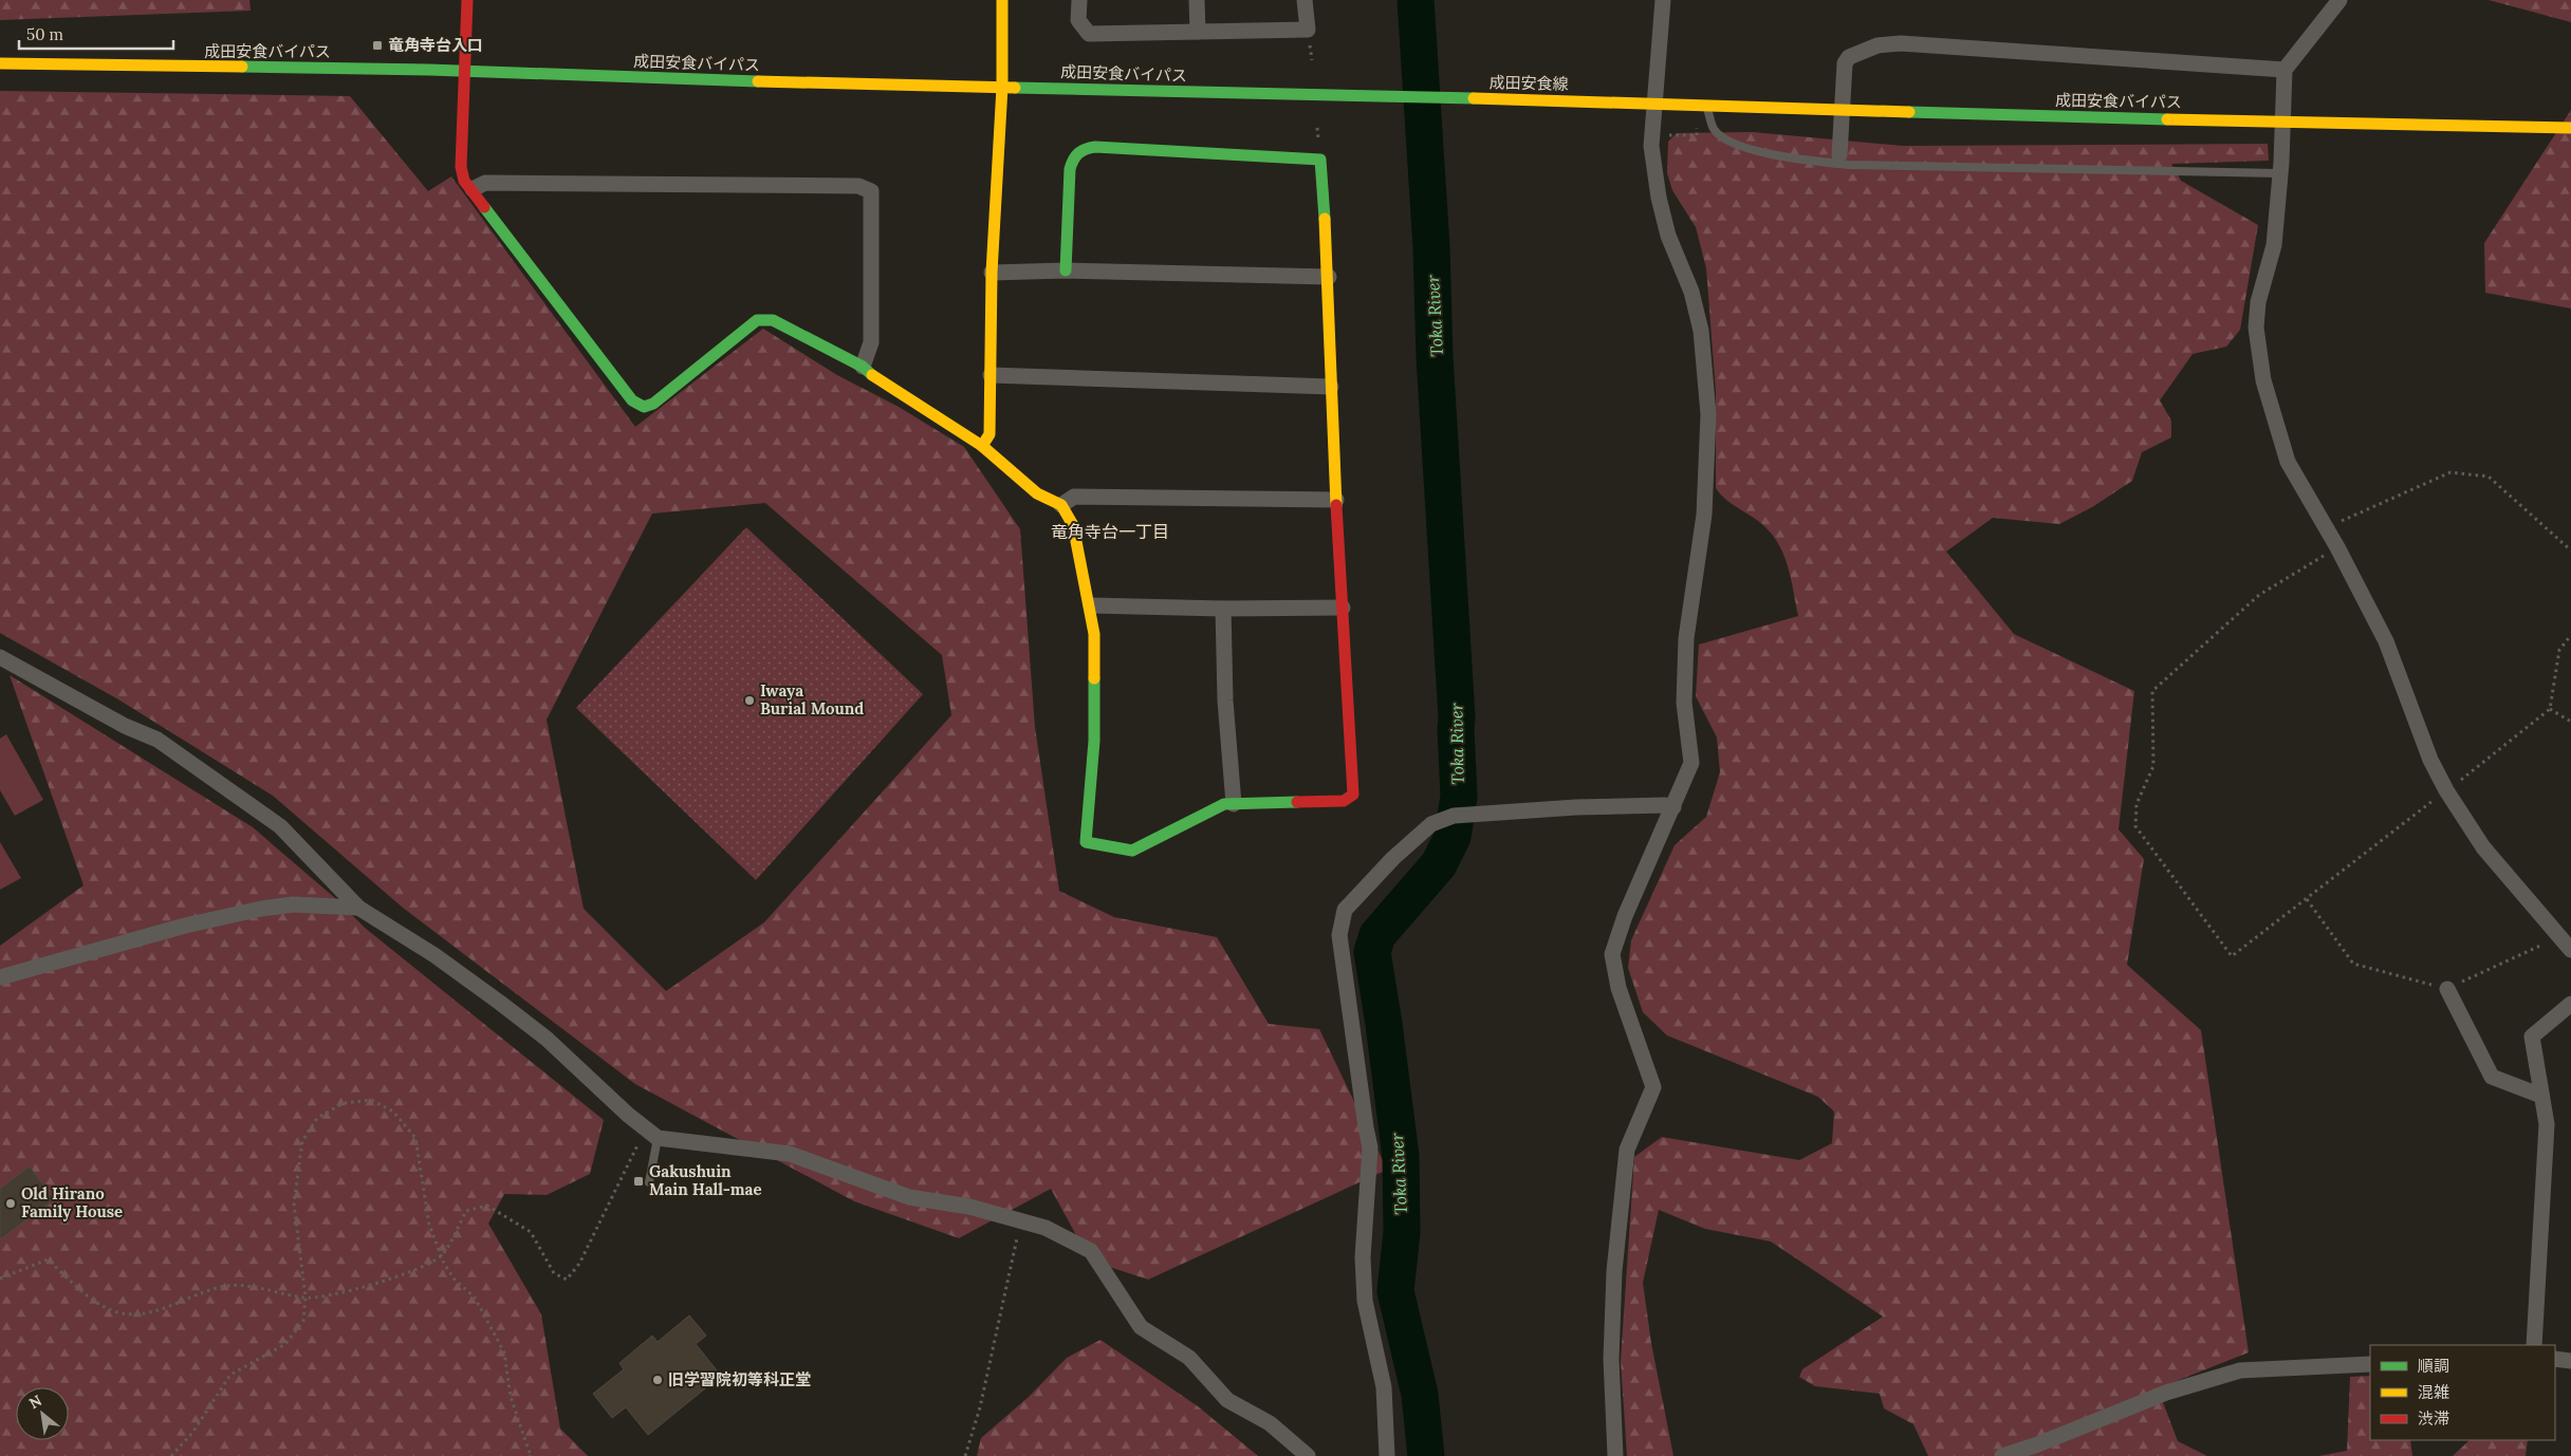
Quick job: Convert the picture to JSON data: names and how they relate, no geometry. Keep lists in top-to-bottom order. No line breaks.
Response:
{"streets":{"street":["成田安食バイパス","成田安食線"]},"crossings":[["成田安食バイパス","成田安食線"]],"districts":["竜角寺台一丁目"],"water":["Toka River"],"places":{"transit":["竜角寺台入口","Gakushuin Main Hall-mae"],"other":["Iwaya Burial Mound","Old Hirano Family House","旧学習院初等科正堂"]},"legend":["順調","混雑","渋滞"],"scale_bar":"50 m","north":"top left"}
